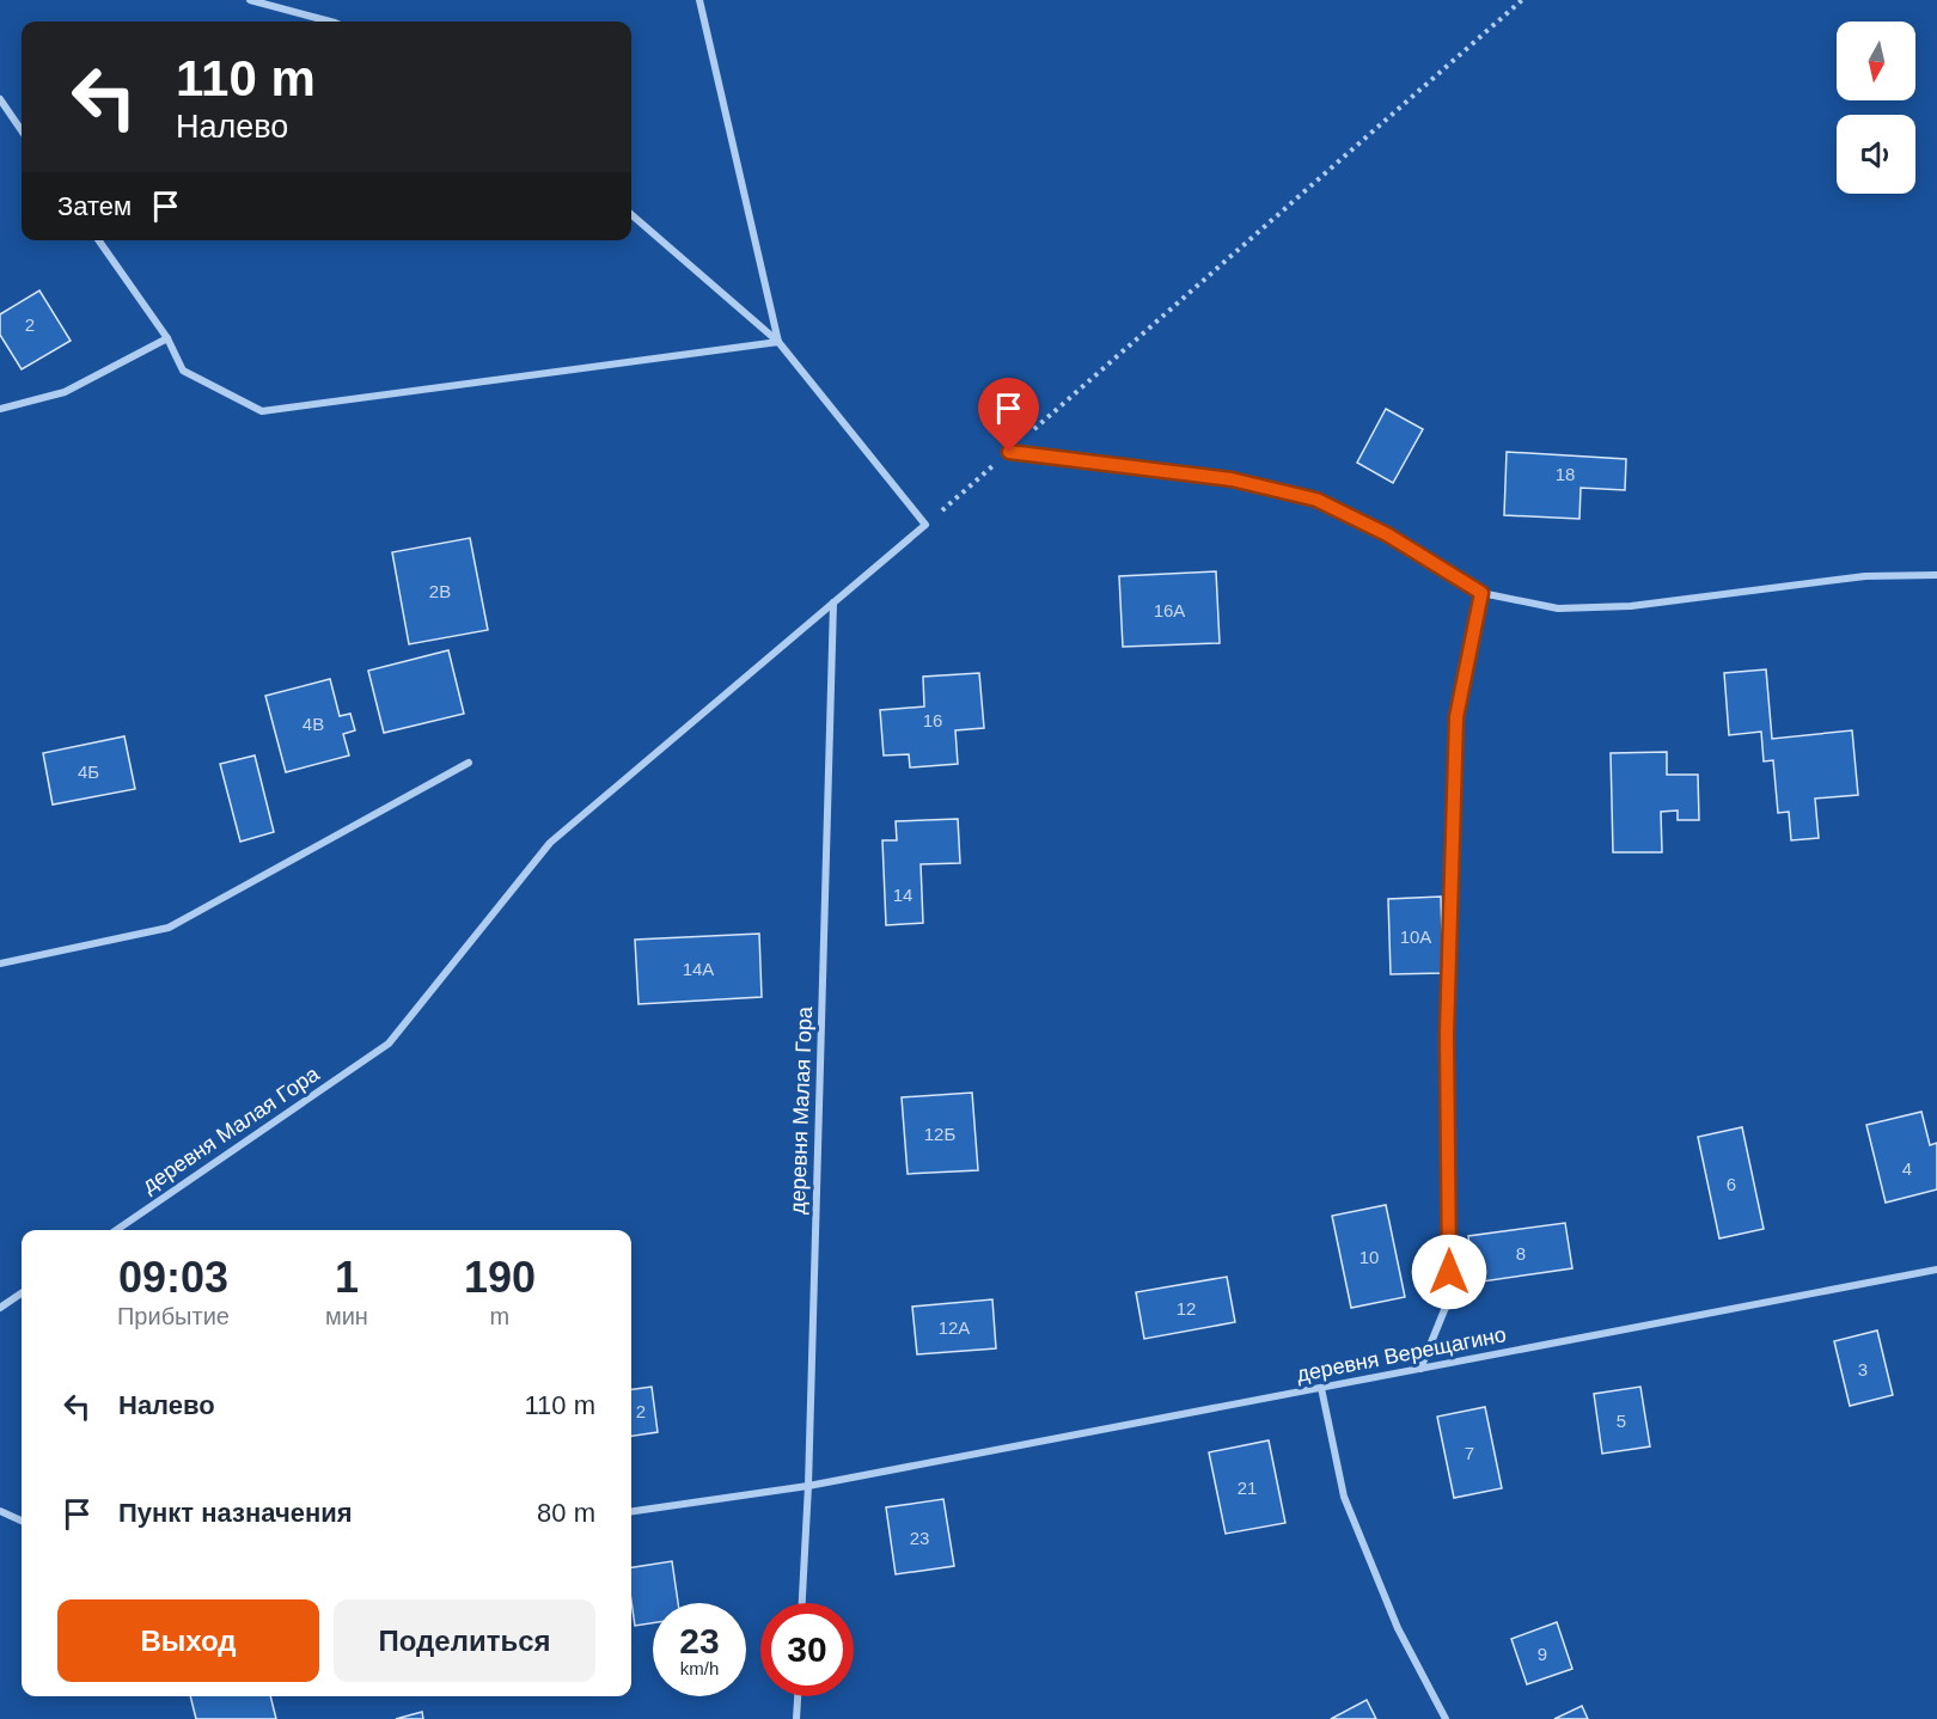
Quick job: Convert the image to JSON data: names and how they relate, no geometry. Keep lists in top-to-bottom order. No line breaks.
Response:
{"streets":{"street":["деревня Малая Гора","деревня Верещагино"]},"crossings":[["деревня Малая Гора","деревня Верещагино"]],"house_numbers":["2","18","2В","16А","16","4В","4Б","14","10А","14А","12Б","4","6","8","10","12","12А","3","2","5","7","21","23","9"],"north":"bottom","page":{"turn":["110 m","Налево"],"then":"Затем","eta":["09:03","Прибытие","1","мин","190","m"],"list":[{"name":"Налево","value":"110 m"},{"name":"Пункт назначения","value":"80 m"}],"buttons":["Выход","Поделиться"],"speed":"23 km/h","limit":"30"}}
